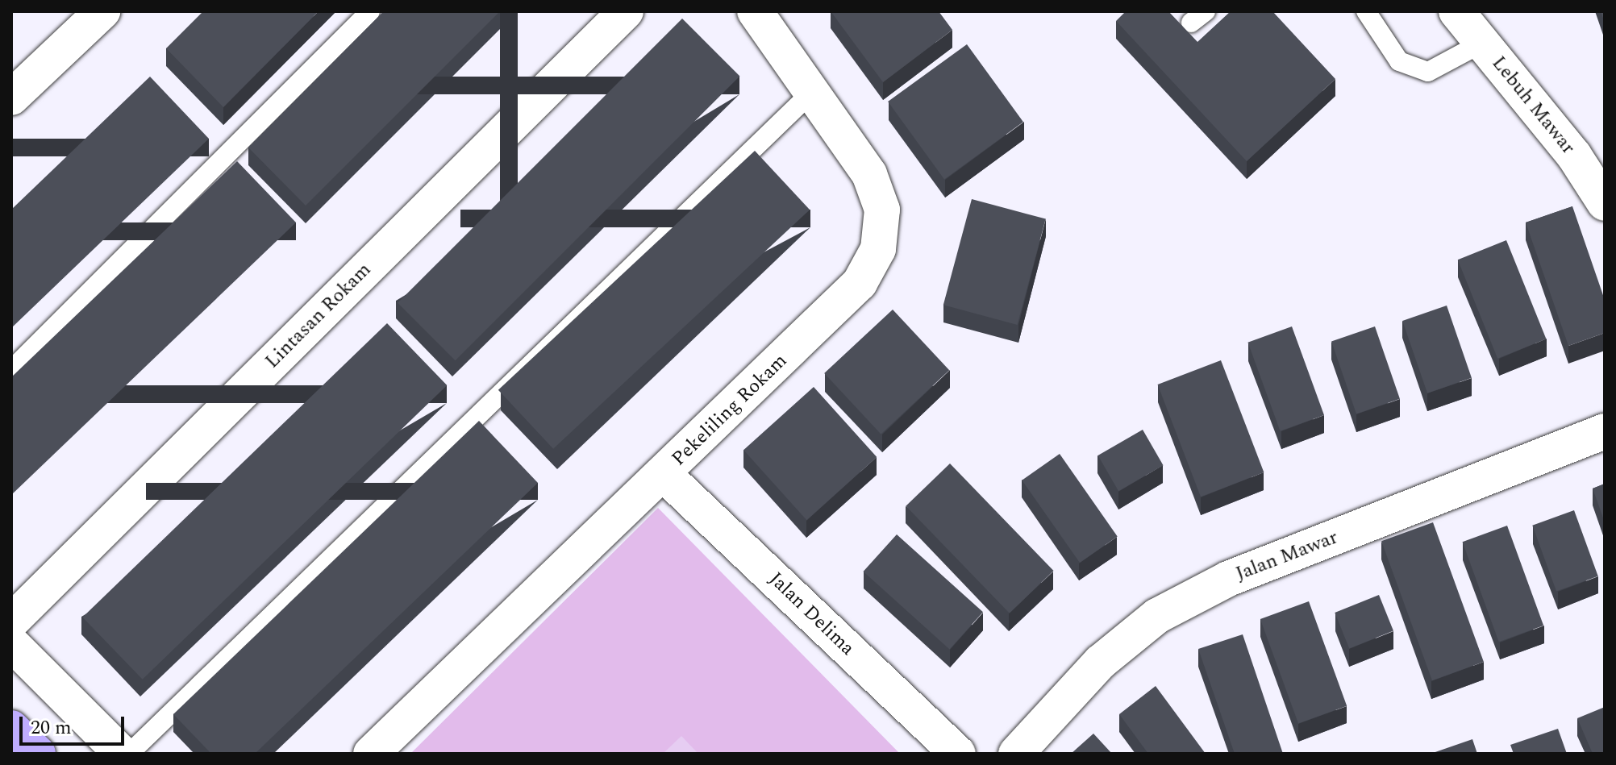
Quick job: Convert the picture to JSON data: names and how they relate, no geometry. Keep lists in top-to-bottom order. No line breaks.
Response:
{"streets":{"street":["Lebuh Mawar","Lintasan Rokam","Pekeliling Rokam","Jalan Mawar","Jalan Delima"]},"crossings":[["Pekeliling Rokam","Jalan Delima"]],"scale_bar":"20 m"}
